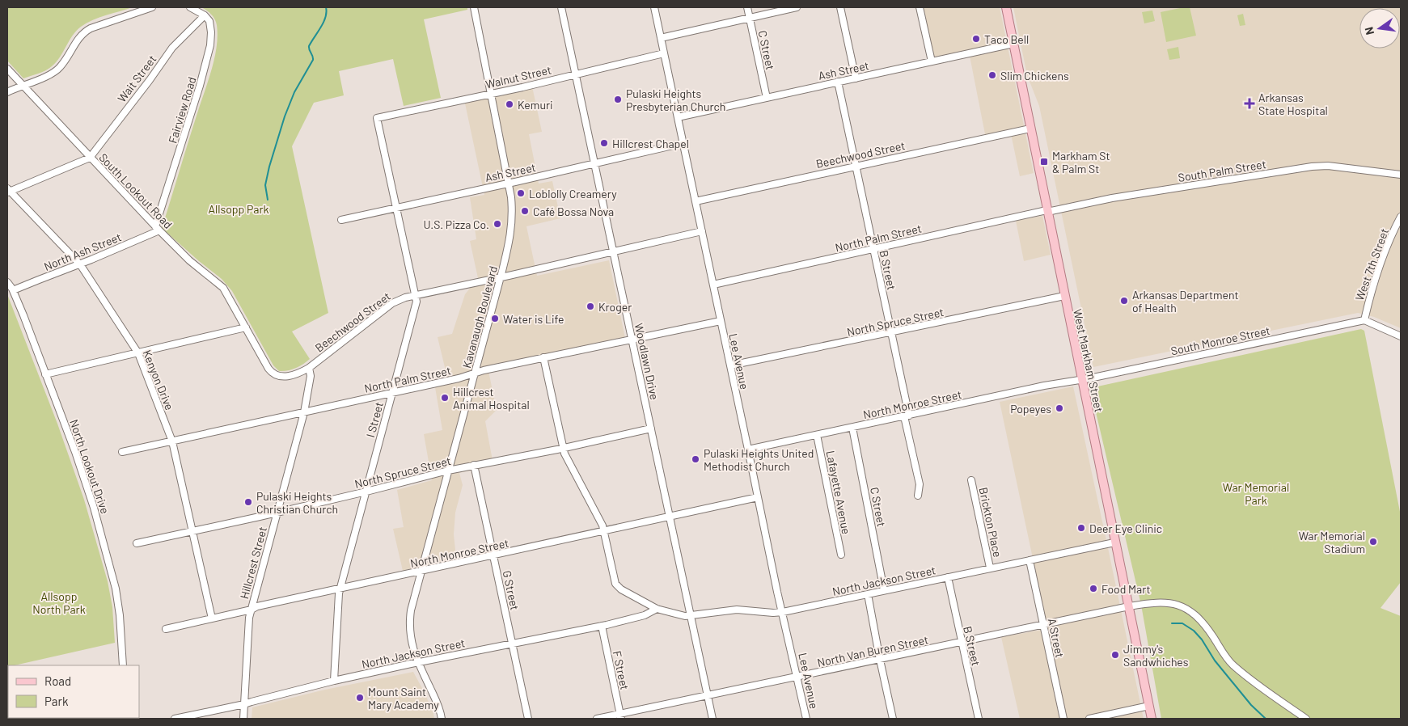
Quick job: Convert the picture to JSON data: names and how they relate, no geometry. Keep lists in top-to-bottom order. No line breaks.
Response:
{"streets":{"main road":["West Markham Street"],"street":["C Street","Ash Street","Walnut Street","Wait Street","Fairview Road","Beechwood Street","South Palm Street","South Lookout Road","North Palm Street","North Ash Street","West 7th Street","B Street","Kavanaugh Boulevard","North Spruce Street","South Monroe Street","Woodlawn Drive","Lee Avenue","Kenyon Drive","North Monroe Street","I Street","North Lookout Drive","Lafayette Avenue","Brickton Place","Hillcrest Street","North Jackson Street","G Street","A Street","North Van Buren Street","F Street"]},"crossings":[["C Street","Ash Street"],["C Street","North Monroe Street"],["C Street","North Jackson Street"],["Ash Street","B Street"],["Ash Street","Kavanaugh Boulevard"],["Ash Street","West Markham Street"],["Ash Street","Woodlawn Drive"],["Ash Street","Lee Avenue"],["Ash Street","I Street"],["Walnut Street","Kavanaugh Boulevard"],["Walnut Street","Woodlawn Drive"],["Walnut Street","Lee Avenue"],["Walnut Street","I Street"],["Wait Street","Fairview Road"],["Wait Street","South Lookout Road"],["Fairview Road","South Lookout Road"],["Fairview Road","North Ash Street"],["Beechwood Street","South Lookout Road"],["Beechwood Street","B Street"],["Beechwood Street","Kavanaugh Boulevard"],["Beechwood Street","West Markham Street"],["Beechwood Street","Woodlawn Drive"],["Beechwood Street","Lee Avenue"],["Beechwood Street","I Street"],["Beechwood Street","Hillcrest Street"],["South Palm Street","North Palm Street"],["South Palm Street","West Markham Street"],["South Lookout Road","North Ash Street"],["North Palm Street","B Street"],["North Palm Street","Kavanaugh Boulevard"],["North Palm Street","West Markham Street"],["North Palm Street","Woodlawn Drive"],["North Palm Street","Lee Avenue"],["North Palm Street","Kenyon Drive"],["North Palm Street","I Street"],["North Palm Street","Hillcrest Street"],["North Palm Street","North Jackson Street"],["North Ash Street","Kenyon Drive"],["North Ash Street","North Lookout Drive"],["West 7th Street","South Monroe Street"],["B Street","North Spruce Street"],["B Street","North Monroe Street"],["B Street","North Jackson Street"],["B Street","North Van Buren Street"],["Kavanaugh Boulevard","North Spruce Street"],["Kavanaugh Boulevard","North Monroe Street"],["Kavanaugh Boulevard","North Jackson Street"],["North Spruce Street","West Markham Street"],["North Spruce Street","Woodlawn Drive"],["North Spruce Street","Lee Avenue"],["North Spruce Street","Kenyon Drive"],["North Spruce Street","I Street"],["North Spruce Street","Hillcrest Street"],["North Spruce Street","North Jackson Street"],["North Spruce Street","G Street"],["South Monroe Street","West Markham Street"],["South Monroe Street","North Monroe Street"],["West Markham Street","North Monroe Street"],["West Markham Street","North Jackson Street"],["West Markham Street","North Van Buren Street"],["Woodlawn Drive","North Monroe Street"],["Woodlawn Drive","North Jackson Street"],["Woodlawn Drive","North Van Buren Street"],["Lee Avenue","North Monroe Street"],["Lee Avenue","North Jackson Street"],["Lee Avenue","North Van Buren Street"],["Kenyon Drive","North Monroe Street"],["North Monroe Street","I Street"],["North Monroe Street","Lafayette Avenue"],["North Monroe Street","Hillcrest Street"],["North Monroe Street","North Jackson Street"],["North Monroe Street","G Street"],["I Street","North Jackson Street"],["Brickton Place","North Jackson Street"],["Hillcrest Street","North Jackson Street"],["North Jackson Street","G Street"],["North Jackson Street","A Street"],["North Jackson Street","F Street"],["A Street","North Van Buren Street"],["North Van Buren Street","F Street"]],"parks":["Allsopp Park","War Memorial Park","Allsopp North Park"],"places":{"other":["Taco Bell","Slim Chickens","Pulaski Heights Presbyterian Church","Kemuri","Hillcrest Chapel","Loblolly Creamery","Café Bossa Nova","U.S. Pizza Co.","Arkansas Department of Health","Kroger","Water is Life","Hillcrest Animal Hospital","Popeyes","Pulaski Heights United Methodist Church","Pulaski Heights Christian Church","Deer Eye Clinic","War Memorial Stadium","Food Mart","Jimmy's Sandwhiches","Mount Saint Mary Academy"],"health":["Arkansas State Hospital"],"transit":["Markham St & Palm St"]},"legend":["Road","Park"],"north":"left"}
